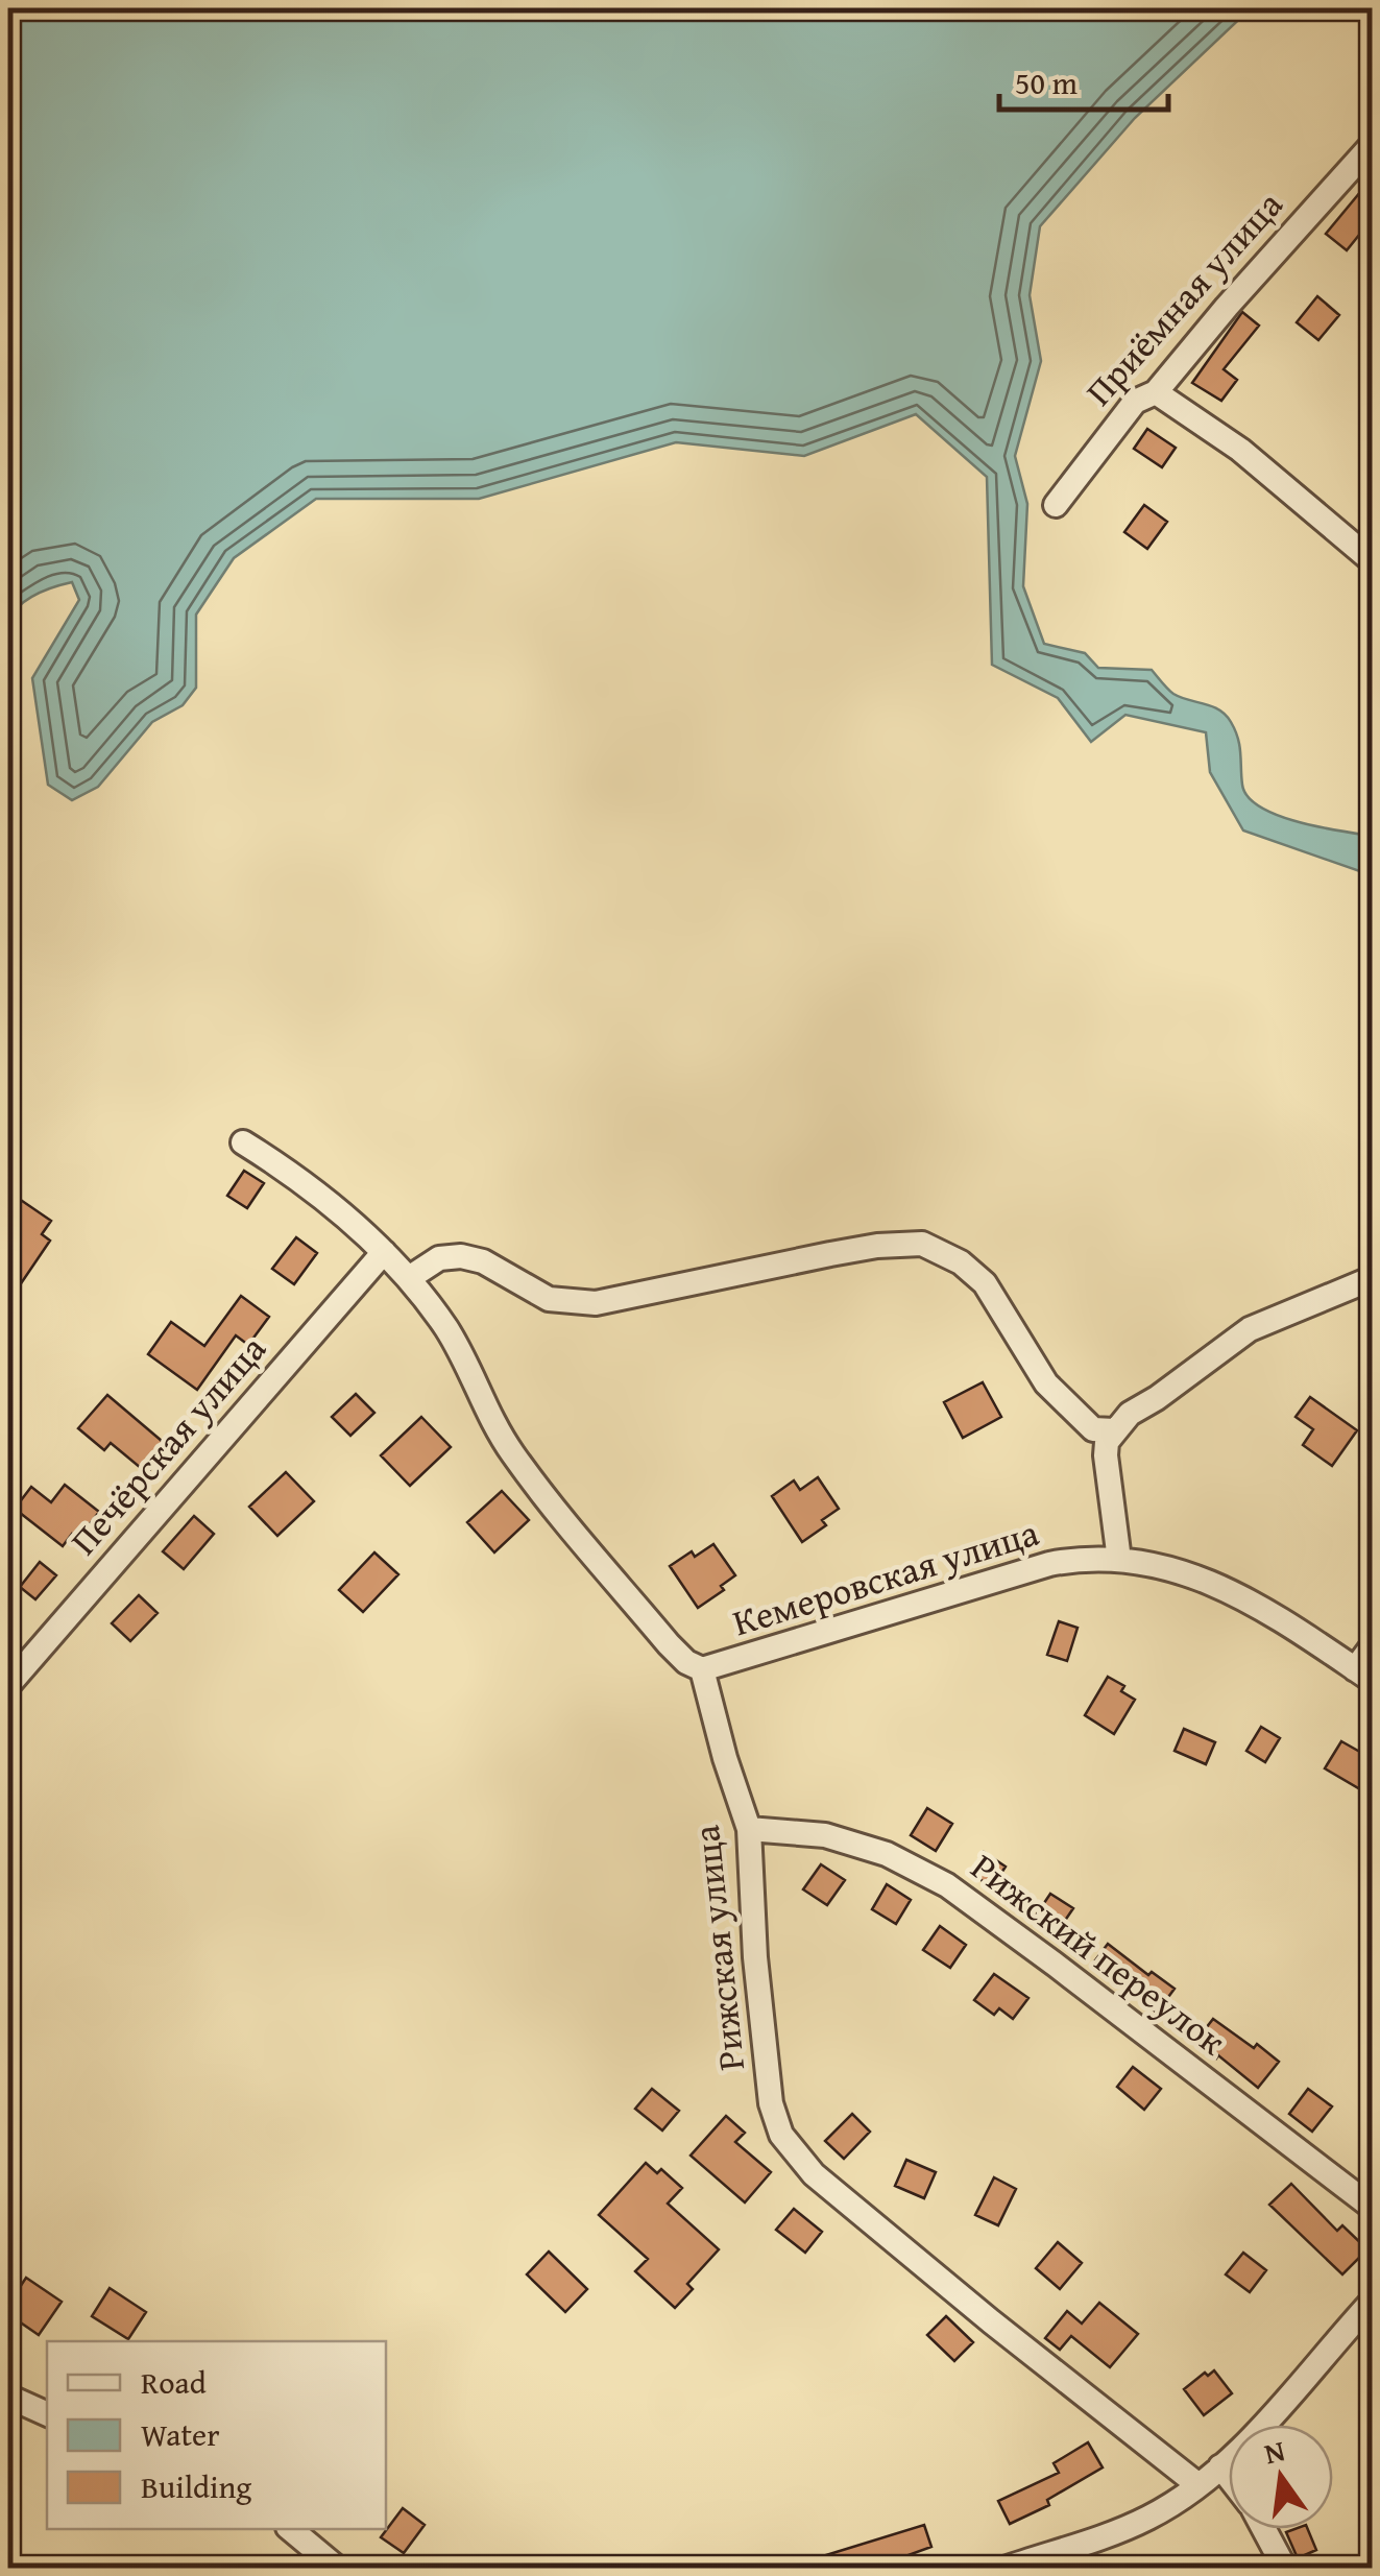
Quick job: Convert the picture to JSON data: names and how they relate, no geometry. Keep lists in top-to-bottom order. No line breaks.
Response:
{"streets":{"street":["Приёмная улица","Печёрская улица","Кемеровская улица","Рижская улица","Рижский переулок"]},"crossings":[["Кемеровская улица","Рижская улица"],["Рижская улица","Рижский переулок"]],"legend":["Road","Water","Building"],"scale_bar":"50 m","north":"top"}
